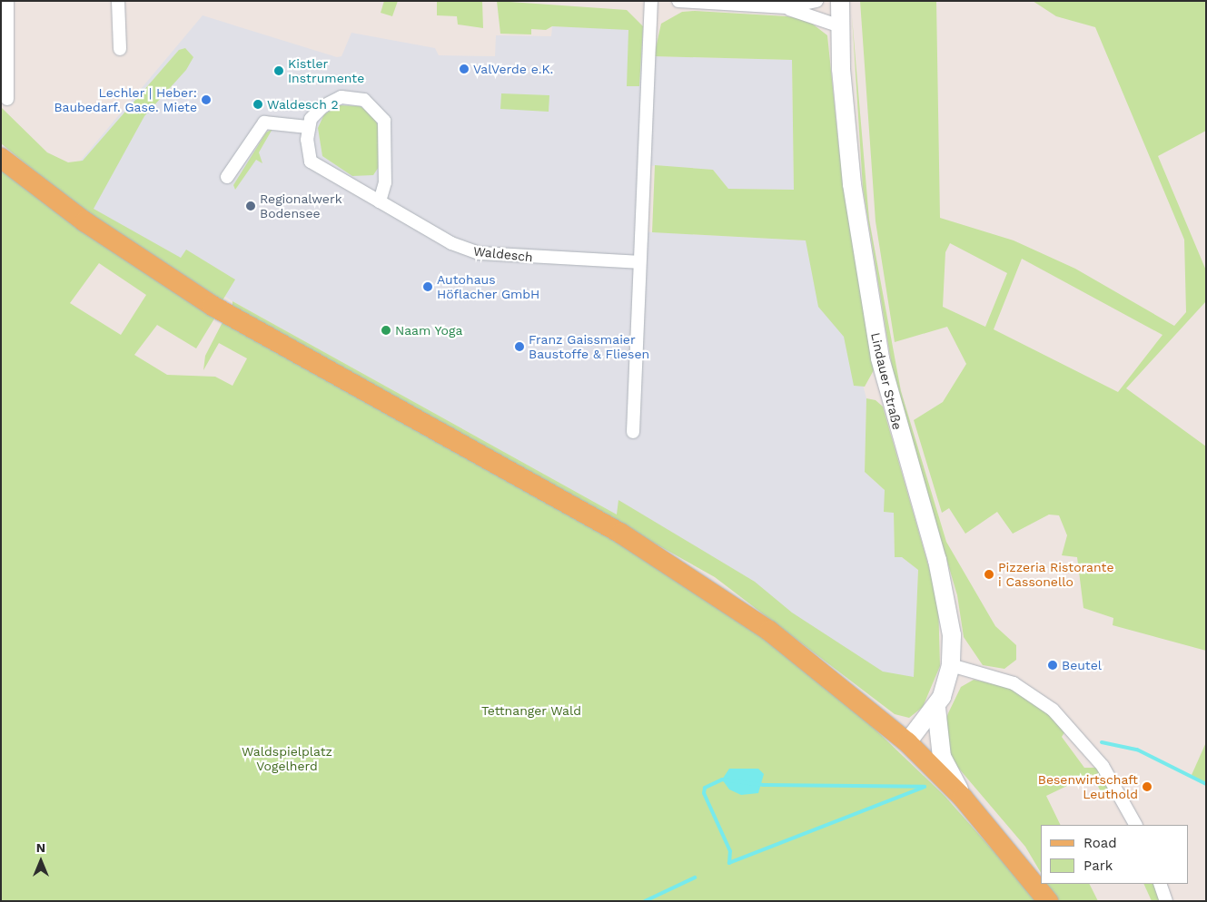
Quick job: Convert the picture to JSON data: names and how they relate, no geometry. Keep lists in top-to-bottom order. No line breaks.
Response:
{"streets":{"main road":["Lindauer Straße"],"street":["Waldesch"]},"parks":["Tettnanger Wald","Waldspielplatz Vogelherd"],"places":["ValVerde e.K.","Kistler Instrumente","Lechler | Heber: Baubedarf. Gase. Miete","Waldesch 2","Regionalwerk Bodensee","Autohaus Höflacher GmbH","Naam Yoga","Franz Gaissmaier Baustoffe & Fliesen","Pizzeria Ristorante i Cassonello","Beutel","Besenwirtschaft Leuthold"],"legend":["Road","Park"],"north":"top"}
